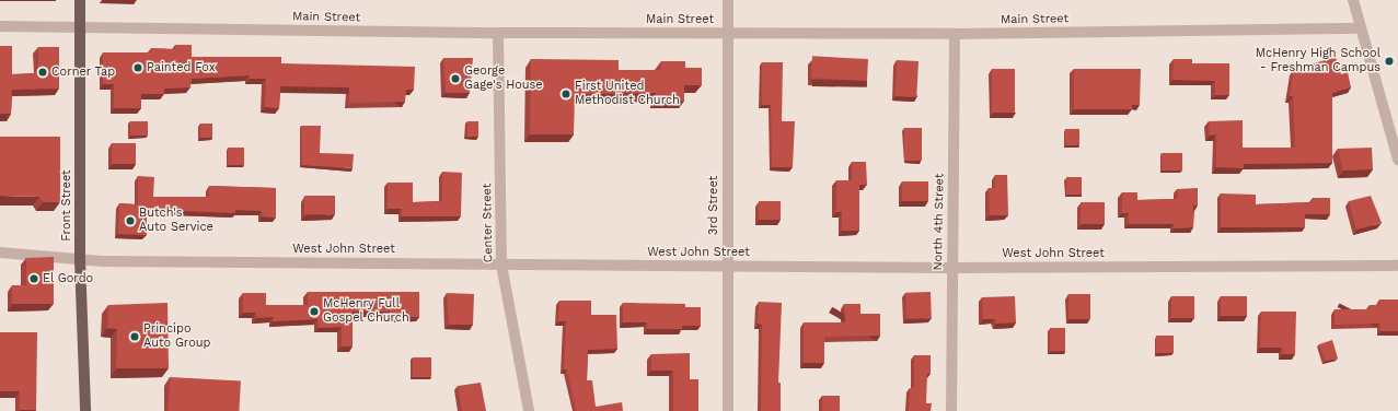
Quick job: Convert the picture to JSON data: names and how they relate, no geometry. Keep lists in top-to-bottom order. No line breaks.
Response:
{"streets":{"main road":["Front Street"],"street":["Main Street","3rd Street","North 4th Street","Center Street","West John Street"]},"crossings":[["Main Street","Front Street"],["Main Street","3rd Street"],["Main Street","North 4th Street"],["Main Street","Center Street"],["Front Street","West John Street"],["3rd Street","West John Street"],["North 4th Street","West John Street"],["Center Street","West John Street"]],"places":["McHenry High School - Freshman Campus","Painted Fox","Corner Tap","George Gage's House","First United Methodist Church","Butch's Auto Service","El Gordo","McHenry Full Gospel Church","Principo Auto Group"]}
